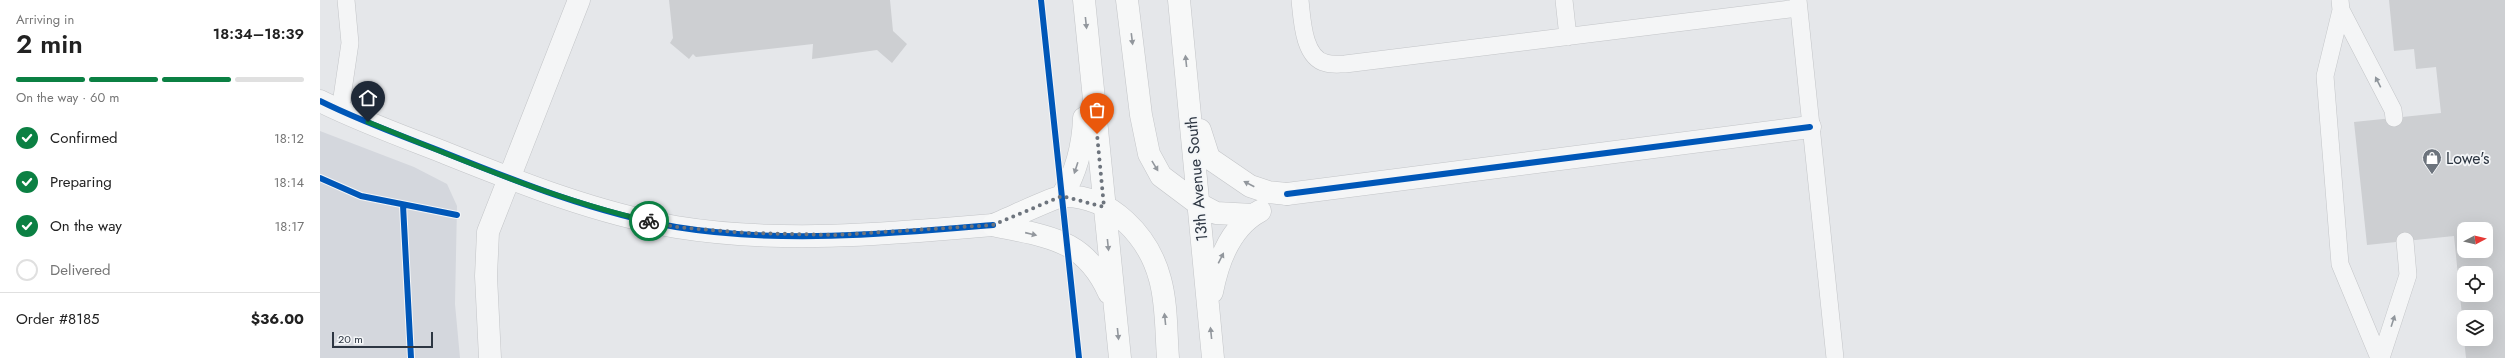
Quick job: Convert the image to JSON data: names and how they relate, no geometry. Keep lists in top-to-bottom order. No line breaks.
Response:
{"streets":{"main road":["13th Avenue South"]},"places":{"shop":["Lowe's"]},"scale_bar":"20 m","north":"right","page":{"heading":["2 min","Arriving in","18:34–18:39"],"panel":["Order #8185","$36.00"],"bar":"On the way · 60 m","list":[["Confirmed","18:12"],["Preparing","18:14"],["On the way","18:17"],"Delivered"],"scale":"20 m"}}
